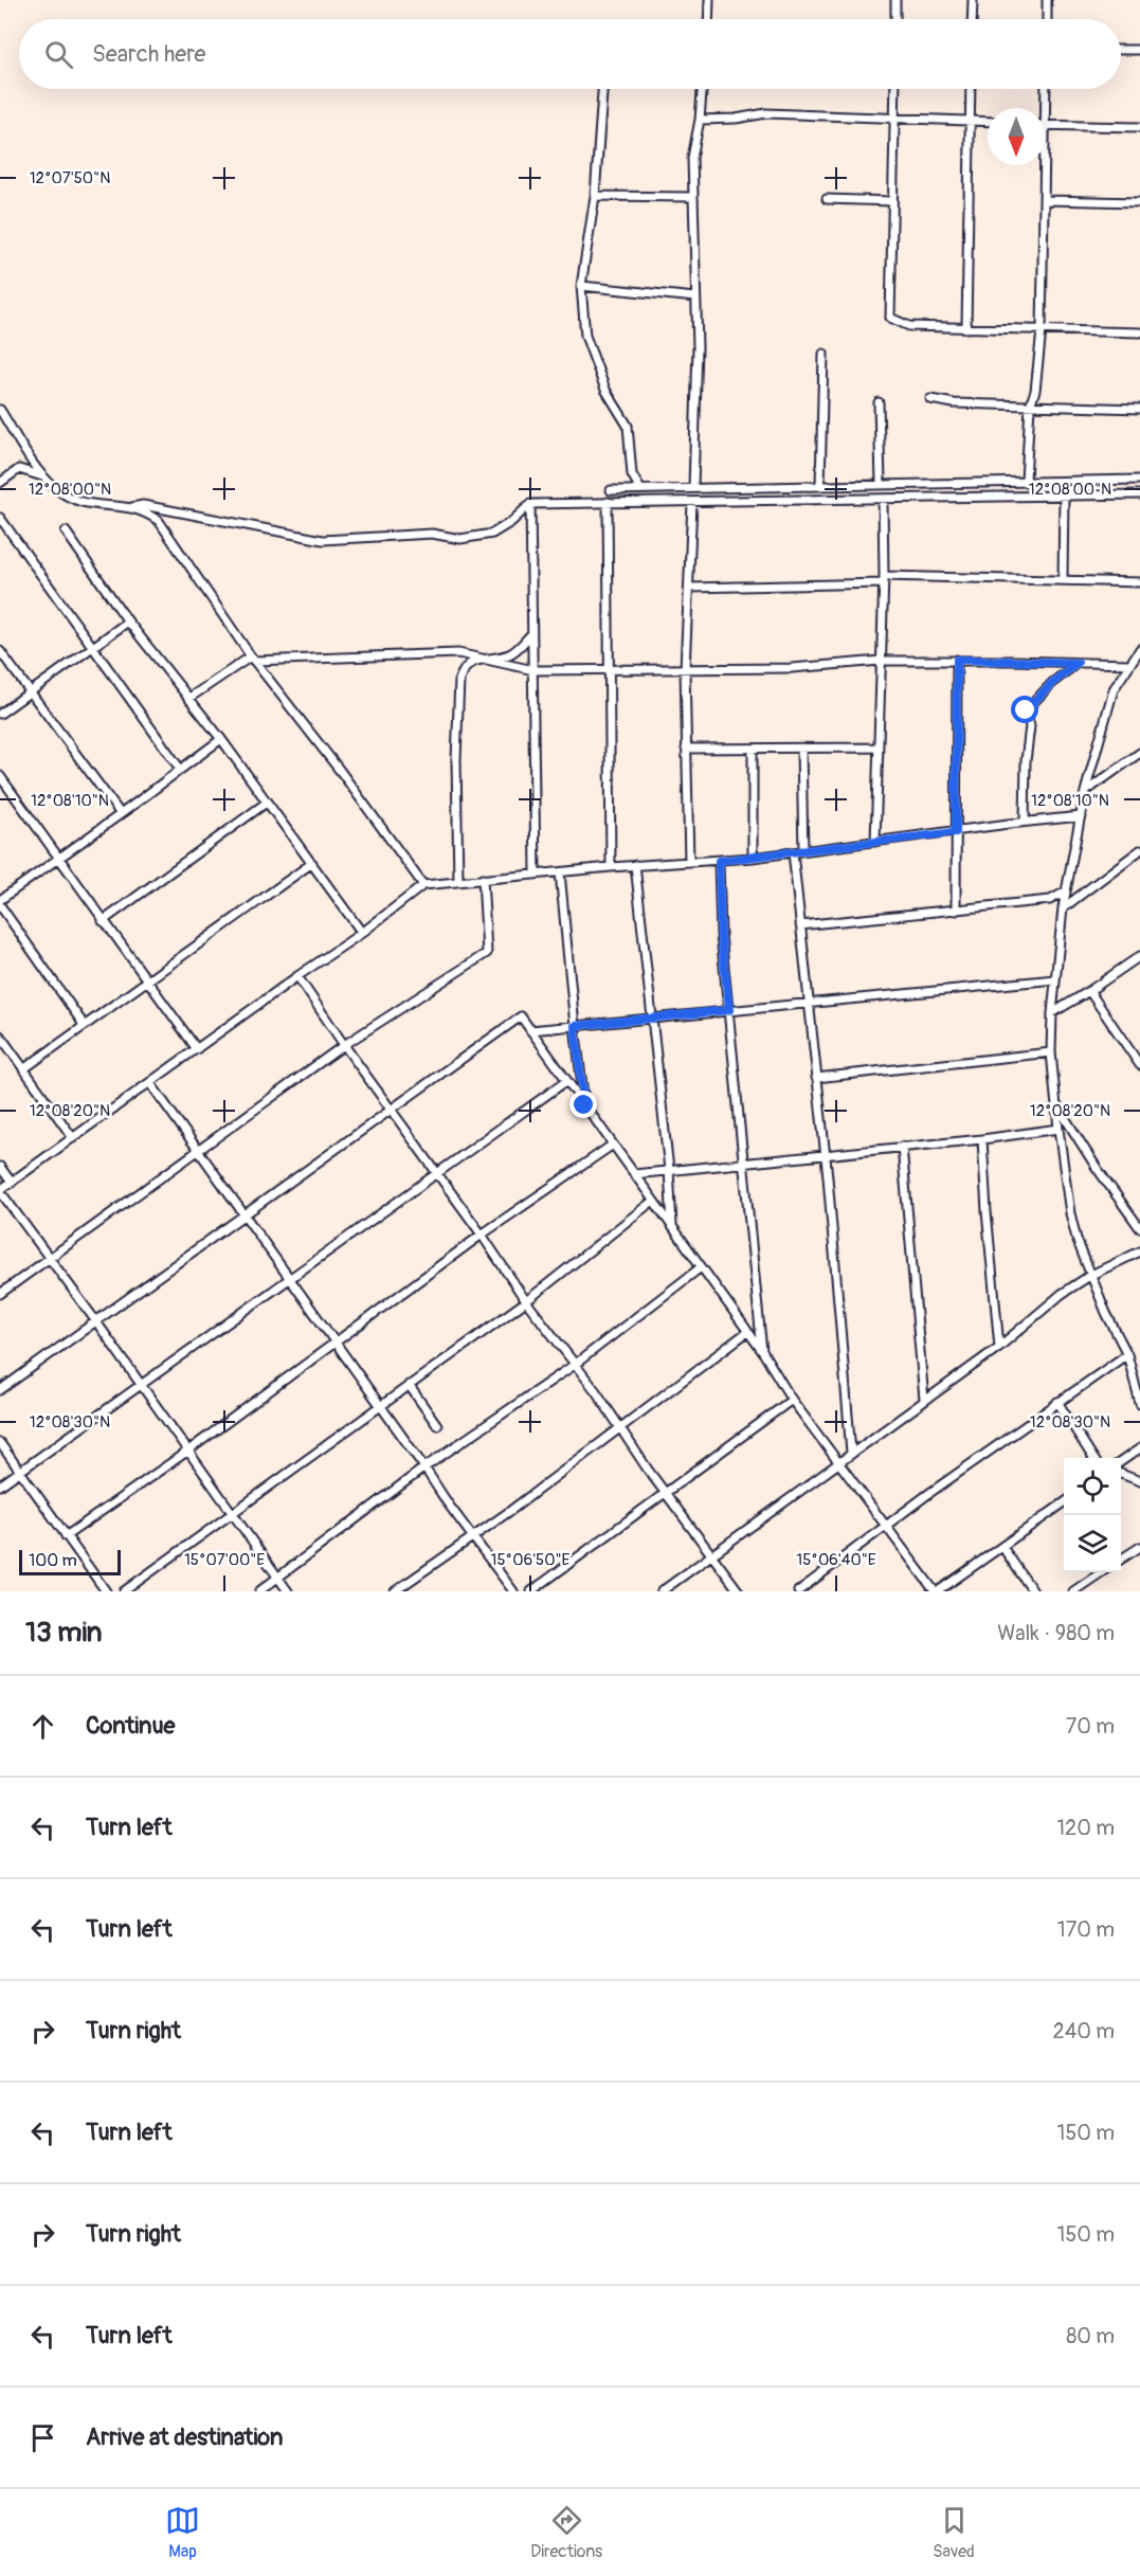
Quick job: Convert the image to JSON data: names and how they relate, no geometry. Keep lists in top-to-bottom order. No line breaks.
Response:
{"scale_bar":"100 m","north":"bottom","page":{"search":"Search here","scale":"100 m","heading":["13 min","Walk · 980 m"],"list":[["Continue","70 m"],["Turn left","120 m"],["Turn left","170 m"],["Turn right","240 m"],["Turn left","150 m"],["Turn right","150 m"],["Turn left","80 m"],"Arrive at destination"],"nav":["Map","Directions","Saved"]},"coordinates":["12°07'50\"N","12°08'00\"N","12°08'10\"N","12°08'20\"N","12°08'30\"N","15°07'00\"E","15°06'50\"E","15°06'40\"E"]}
